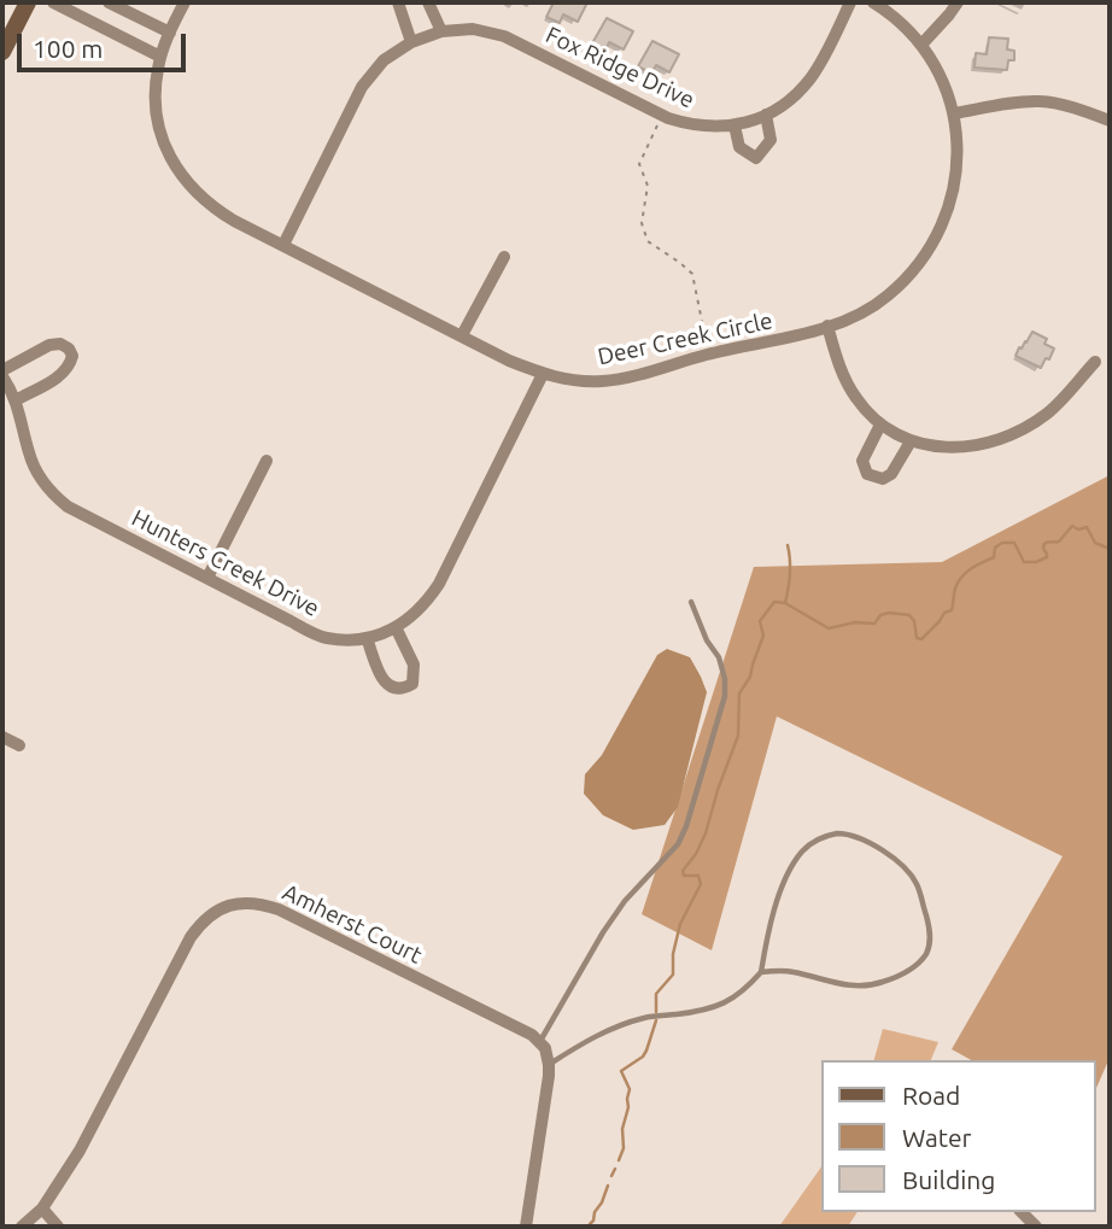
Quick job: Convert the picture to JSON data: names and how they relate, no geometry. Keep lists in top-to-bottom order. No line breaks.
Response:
{"streets":{"street":["Fox Ridge Drive","Deer Creek Circle","Hunters Creek Drive","Amherst Court"]},"crossings":[["Fox Ridge Drive","Deer Creek Circle"],["Deer Creek Circle","Hunters Creek Drive"]],"legend":["Road","Water","Building"],"scale_bar":"100 m"}
